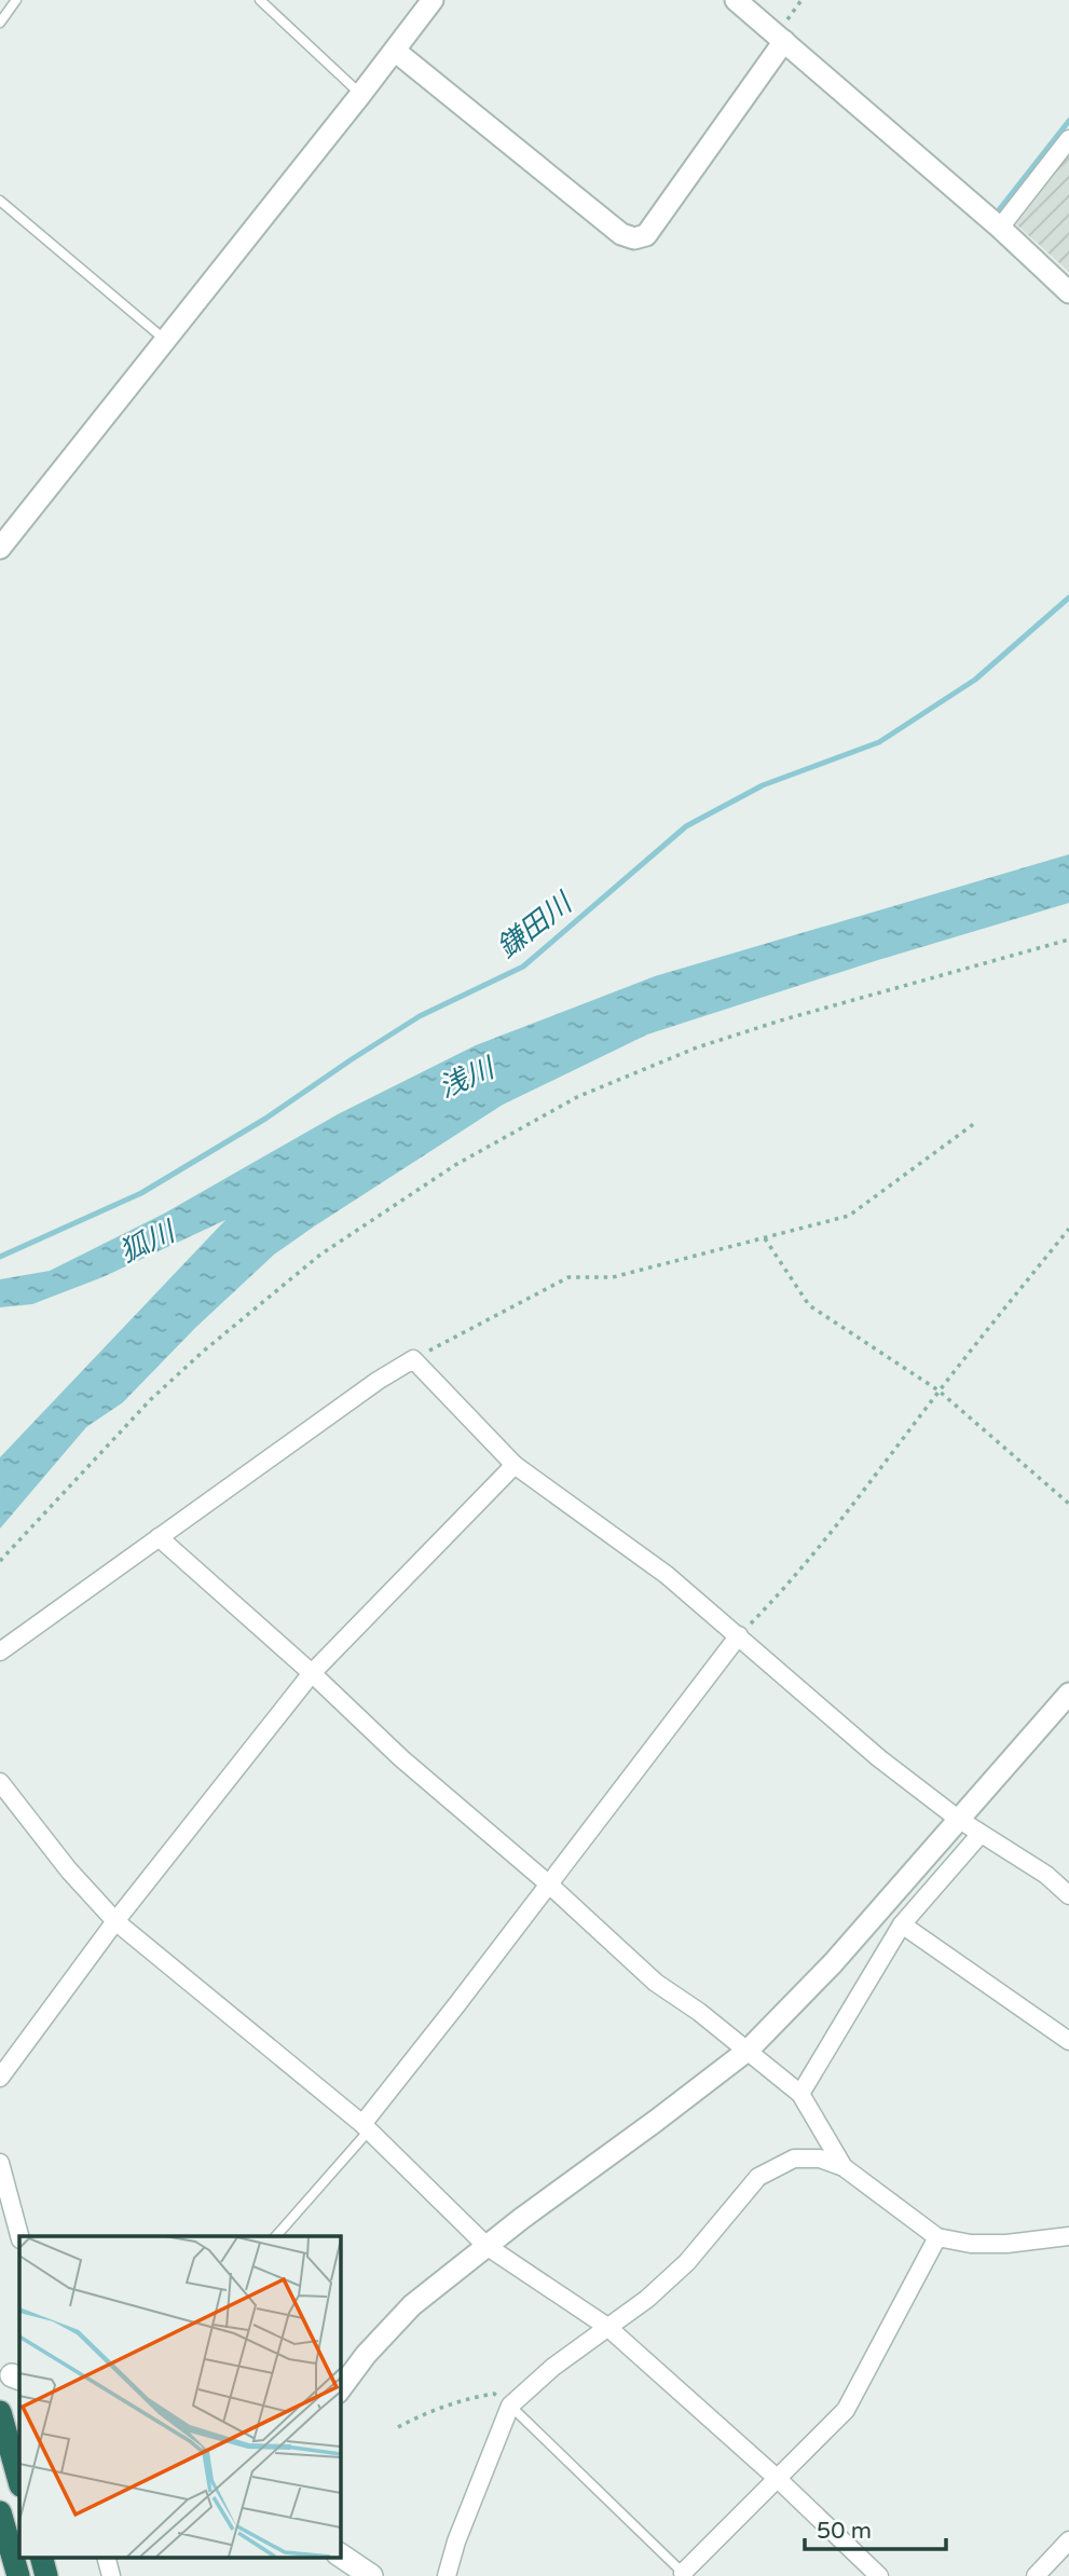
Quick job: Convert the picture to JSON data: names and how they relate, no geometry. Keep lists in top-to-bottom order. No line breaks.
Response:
{"water":["鎌田川","浅川","狐川"],"scale_bar":"50 m"}
